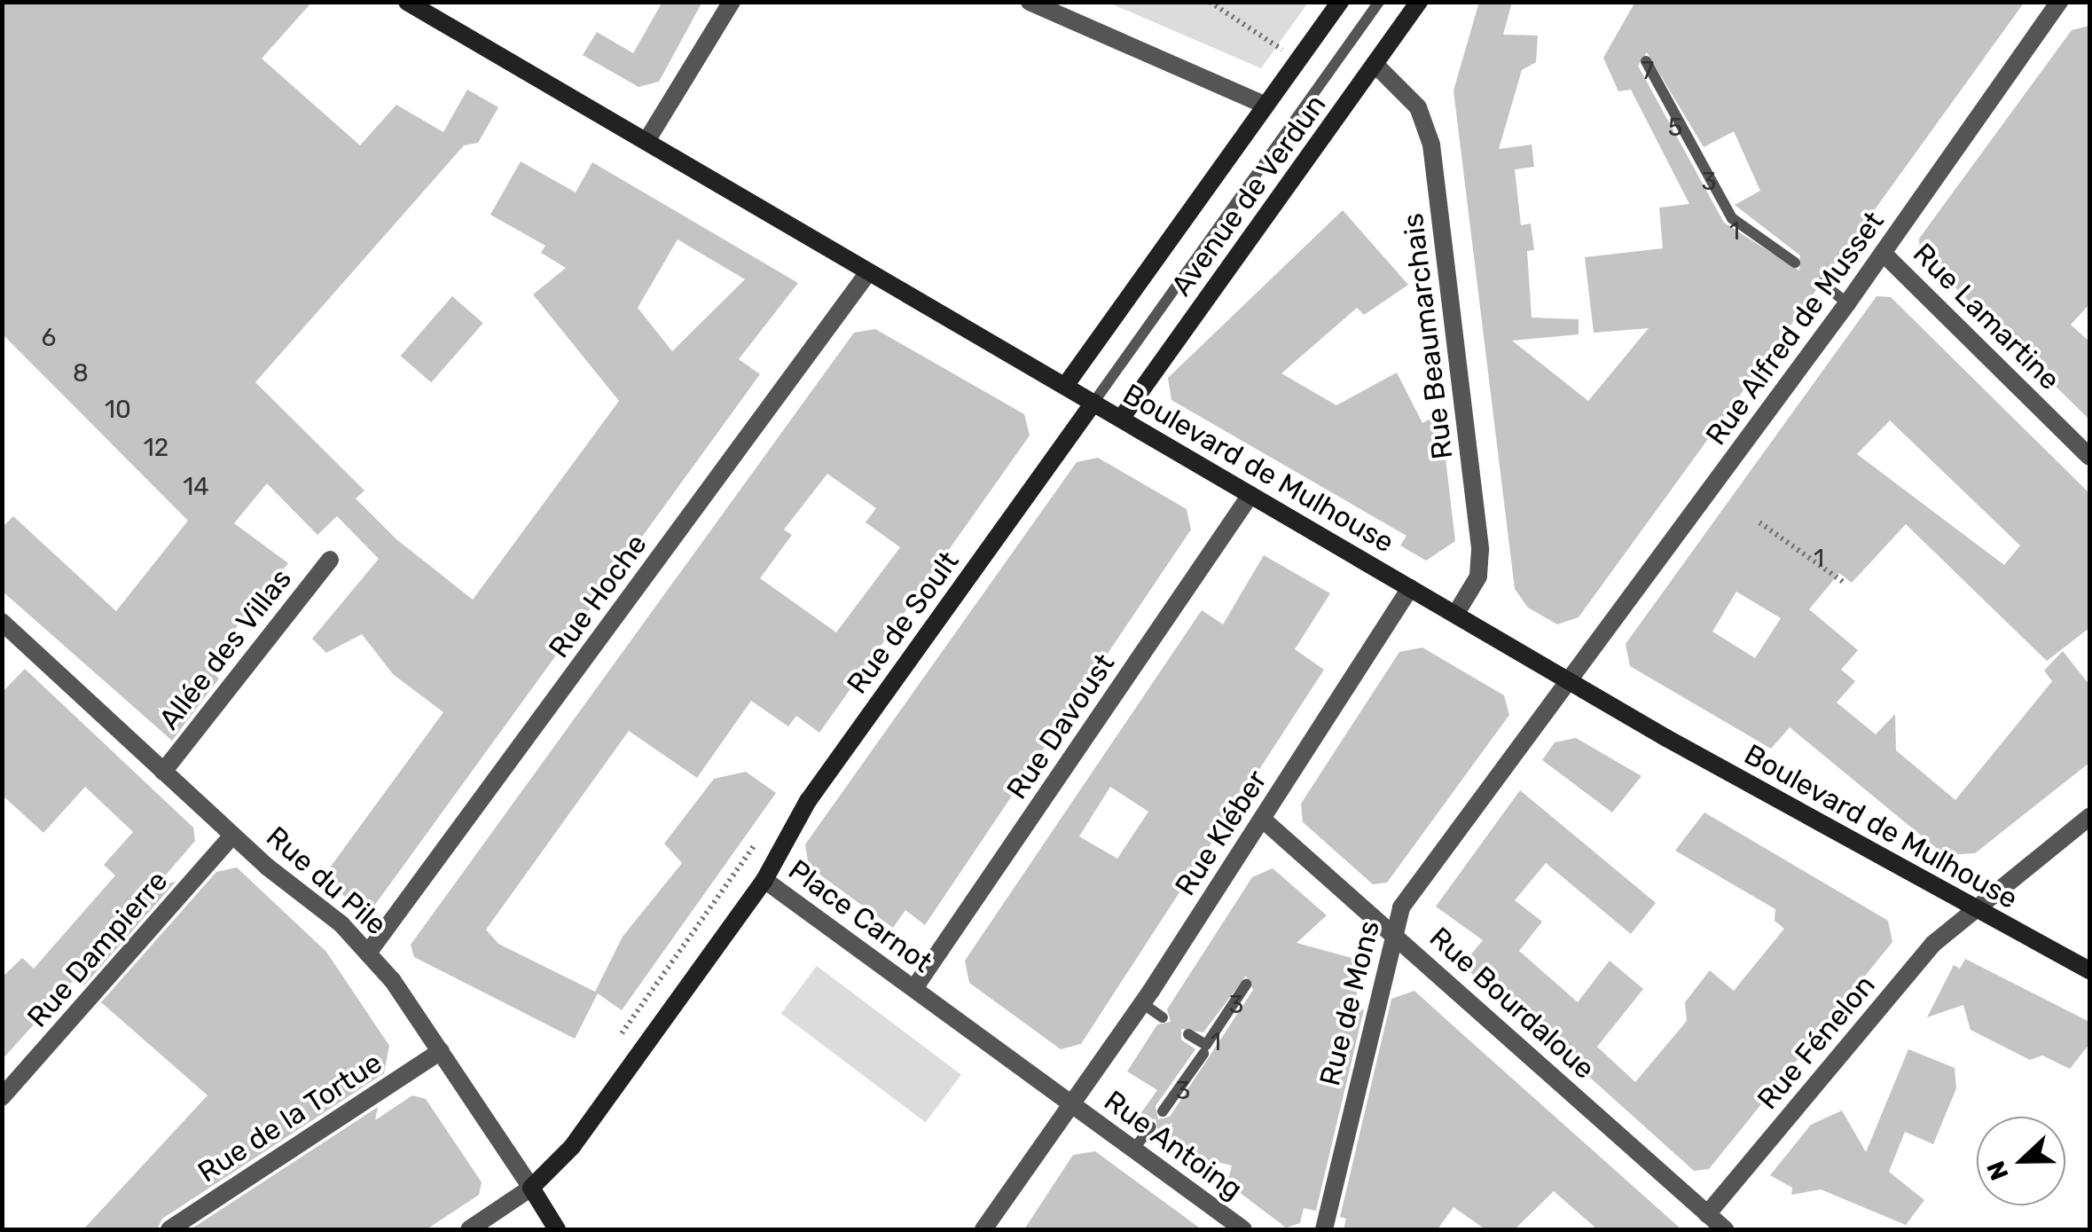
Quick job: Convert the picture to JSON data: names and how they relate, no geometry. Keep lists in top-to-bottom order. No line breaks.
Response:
{"streets":{"street":["Avenue de Verdun","Rue Lamartine","Rue Alfred de Musset","Rue Beaumarchais","Boulevard de Mulhouse","Rue Hoche","Rue de Soult","Allée des Villas","Rue Davoust","Rue Kléber","Rue du Pile","Place Carnot","Rue Dampierre","Rue de Mons","Rue Bourdaloue","Rue Fénelon","Rue de la Tortue","Rue Antoing"]},"crossings":[["Avenue de Verdun","Rue Beaumarchais"],["Avenue de Verdun","Boulevard de Mulhouse"],["Rue Lamartine","Rue Alfred de Musset"],["Rue Alfred de Musset","Boulevard de Mulhouse"],["Rue Alfred de Musset","Rue de Mons"],["Rue Beaumarchais","Boulevard de Mulhouse"],["Boulevard de Mulhouse","Rue Hoche"],["Boulevard de Mulhouse","Rue de Soult"],["Boulevard de Mulhouse","Rue Davoust"],["Boulevard de Mulhouse","Rue Kléber"],["Boulevard de Mulhouse","Rue de Mons"],["Boulevard de Mulhouse","Rue Fénelon"],["Rue Hoche","Rue du Pile"],["Rue de Soult","Place Carnot"],["Allée des Villas","Rue du Pile"],["Rue Davoust","Place Carnot"],["Rue Kléber","Place Carnot"],["Rue Kléber","Rue Bourdaloue"],["Rue Kléber","Rue Antoing"],["Rue du Pile","Place Carnot"],["Rue du Pile","Rue Dampierre"],["Rue du Pile","Rue de la Tortue"],["Place Carnot","Rue Antoing"],["Rue de Mons","Rue Bourdaloue"],["Rue Bourdaloue","Rue Fénelon"]],"house_numbers":["7","5","3","1","6","8","10","12","14","1","3","1","3"],"north":"left"}
